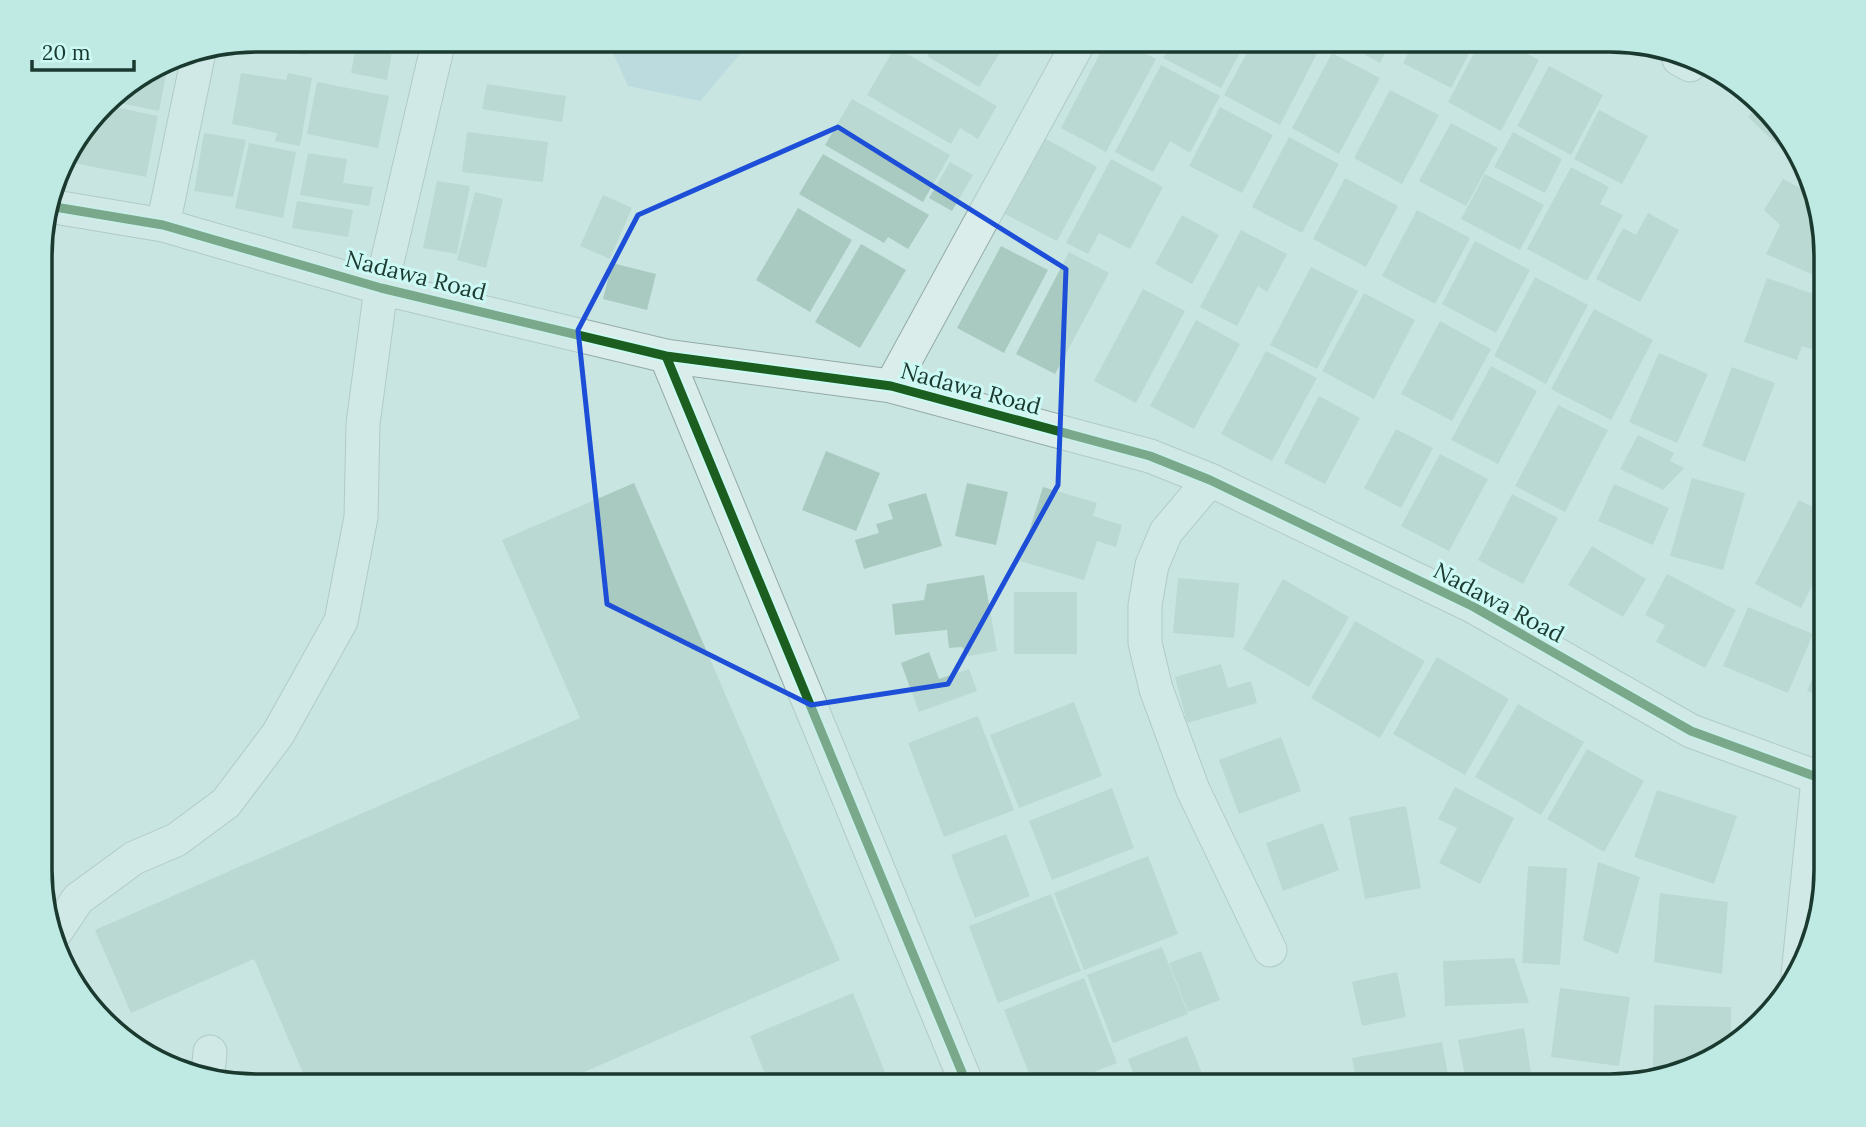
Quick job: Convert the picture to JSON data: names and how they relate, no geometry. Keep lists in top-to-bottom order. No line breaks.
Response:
{"streets":{"street":["Nadawa Road"]},"scale_bar":"20 m"}
